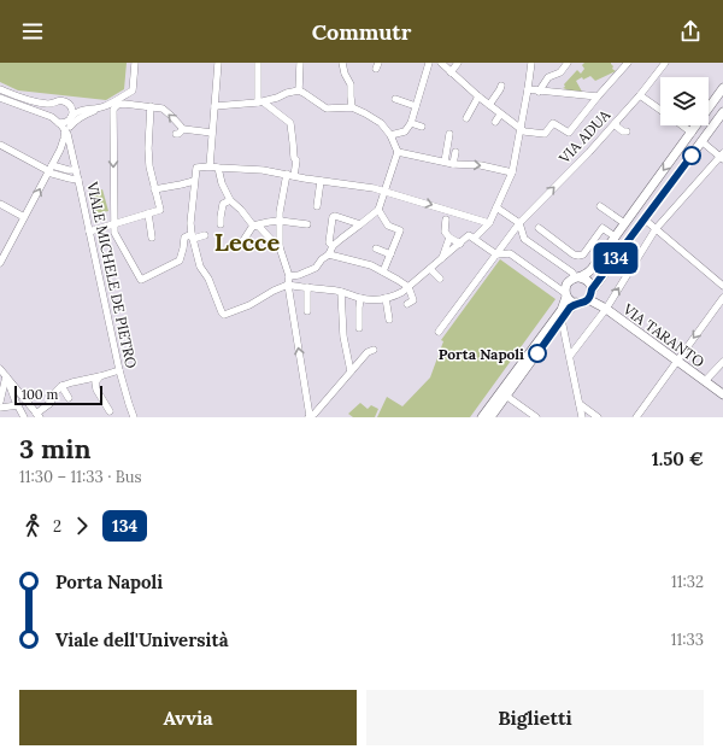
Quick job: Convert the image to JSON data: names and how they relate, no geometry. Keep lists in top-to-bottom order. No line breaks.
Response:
{"streets":{"main road":["VIA TARANTO"],"street":["VIA ADUA","VIALE MICHELE DE PIETRO"]},"districts":["Lecce"],"places":["Porta Napoli"],"lines":["bus line 134"],"scale_bar":"100 m","page":{"header":"Commutr","on_map":"134","scale":"100 m","heading":["3 min","11:30 – 11:33 · Bus","1.50 €"],"legs":["2","134"],"list":[{"name":"Porta Napoli","value":"11:32"},{"name":"Viale dell'Università","value":"11:33"}],"buttons":["Avvia","Biglietti"]}}
